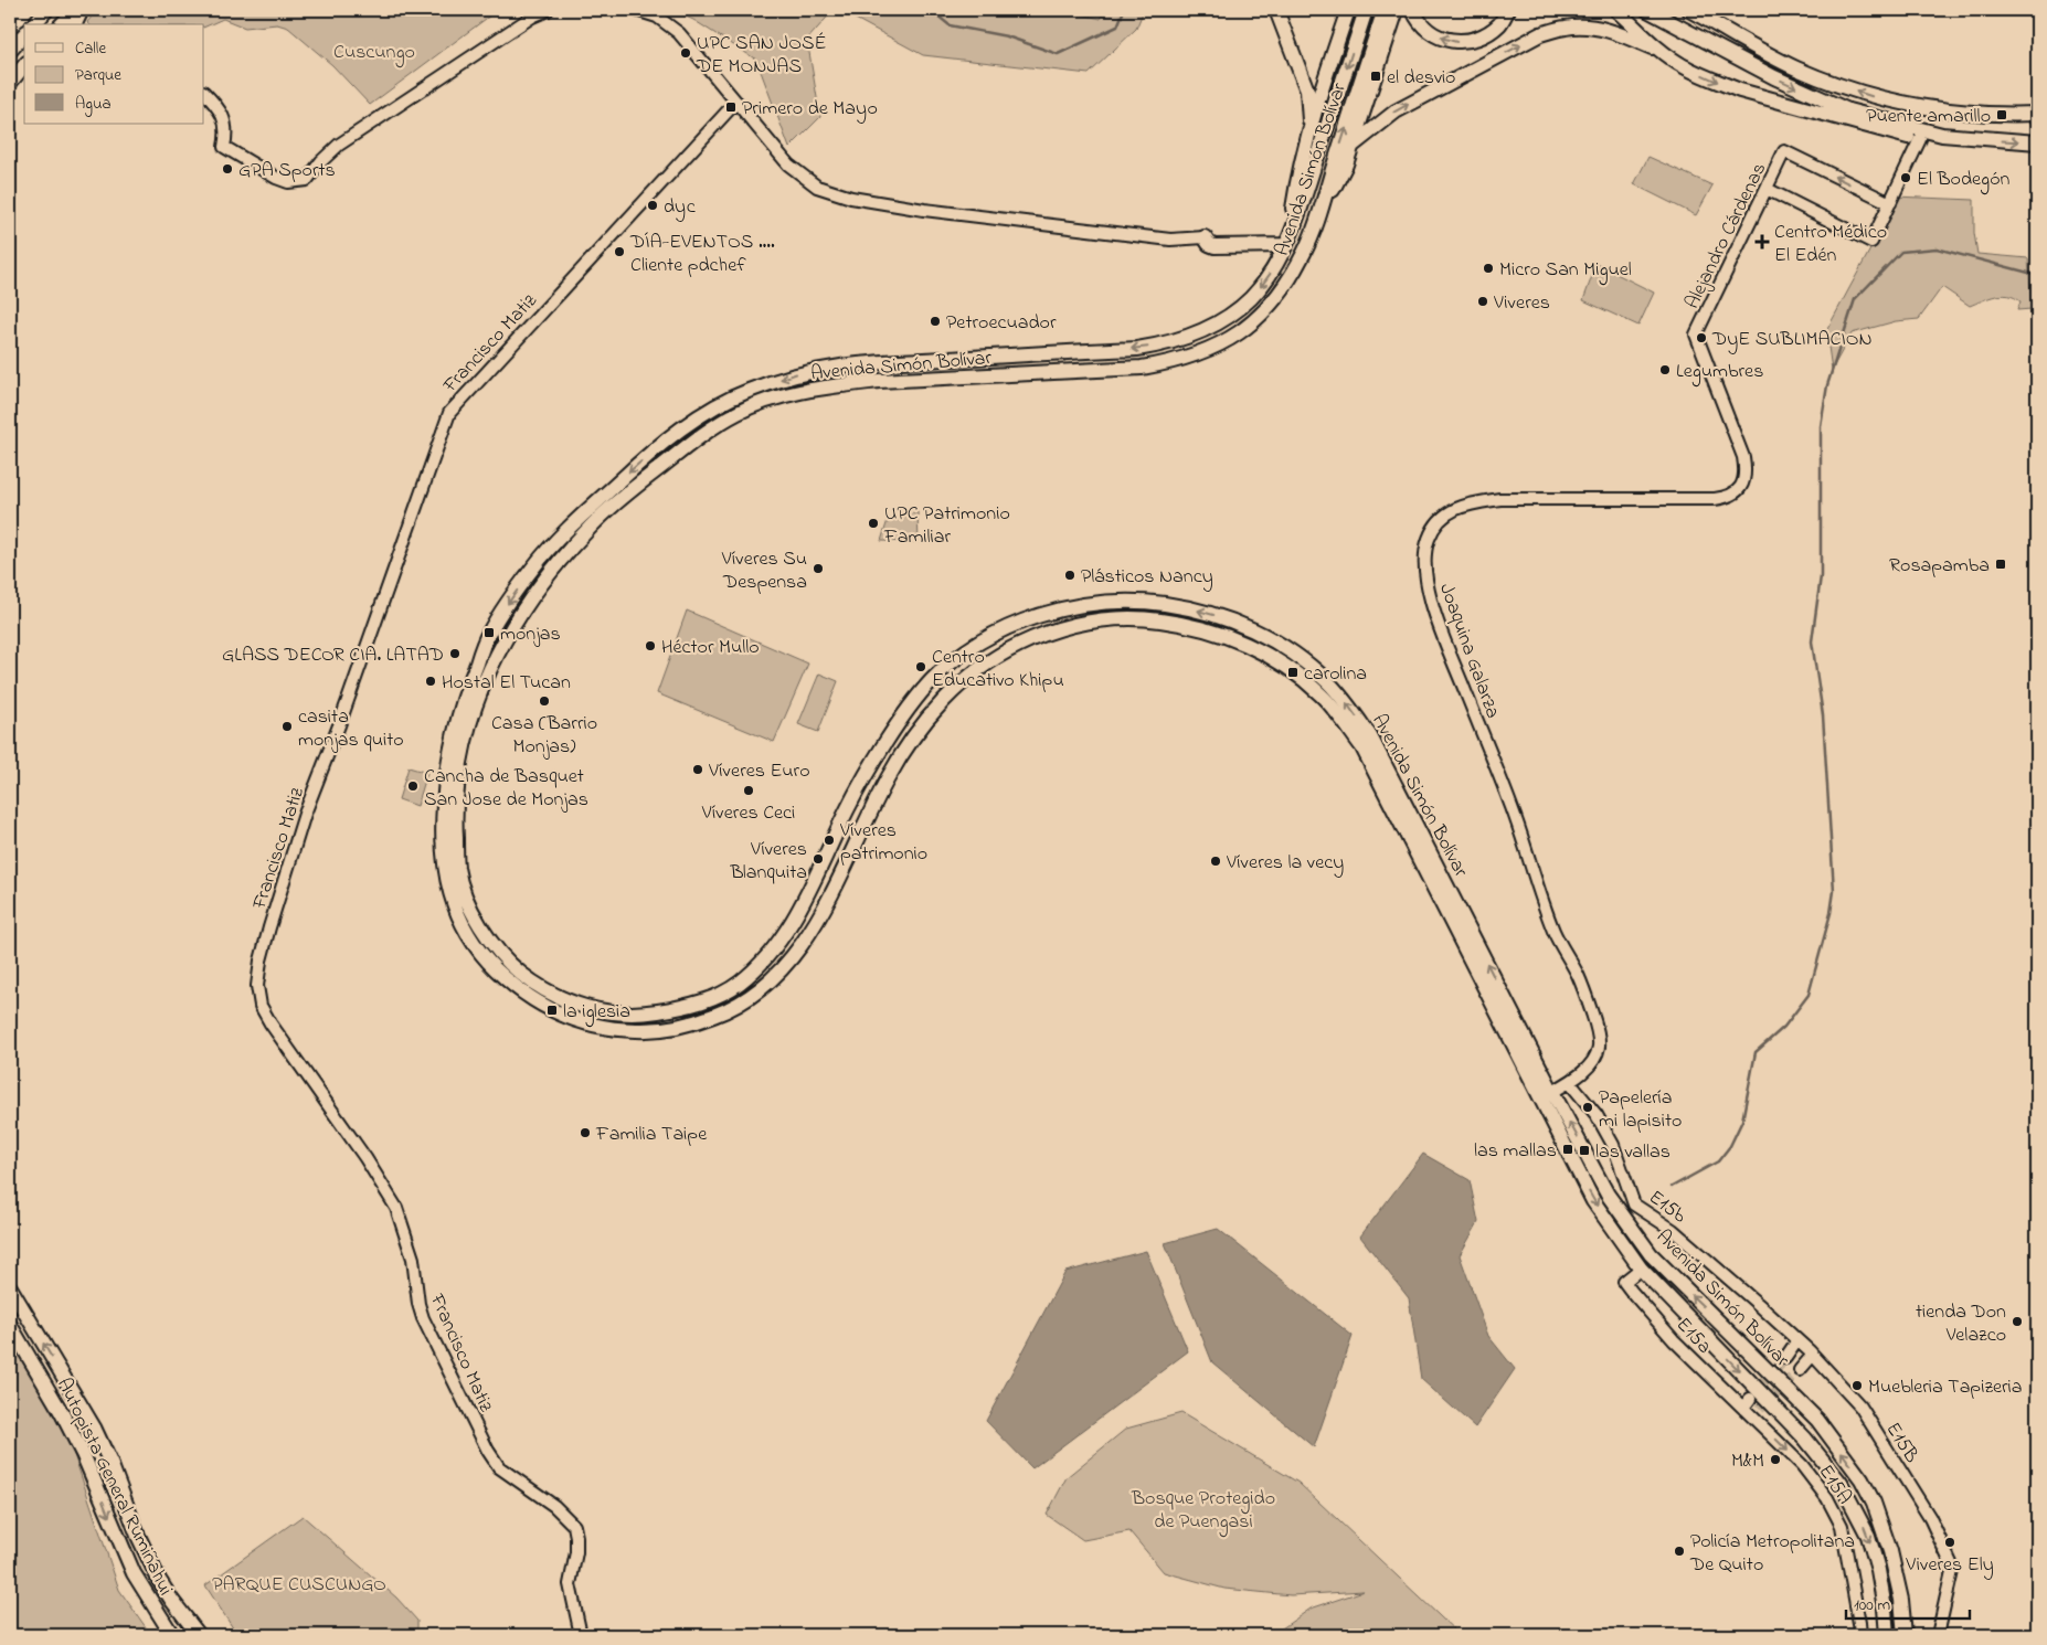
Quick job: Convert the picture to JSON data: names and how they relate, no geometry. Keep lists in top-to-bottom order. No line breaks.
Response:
{"streets":{"highway":["Avenida Simón Bolívar","Autopista General Rumiñahui"],"street":["Alejandro Cárdenas","Francisco Matiz","Joaquina Galarza","E15b","E15a","E15B","E15A"]},"crossings":[["Avenida Simón Bolívar","Joaquina Galarza"],["Avenida Simón Bolívar","E15a"],["Alejandro Cárdenas","Joaquina Galarza"],["Joaquina Galarza","E15b"],["E15b","E15B"],["E15a","E15A"]],"one_way":["E15A"],"parks":["Cuscungo","Bosque Protegido de Puengasi","PARQUE CUSCUNGO"],"places":{"other":["UPC SAN JOSÉ DE MONJAS","GPA Sports","El Bodegón","dyc","DÍA-EVENTOS .... Cliente pdchef","Micro San Miguel","Viveres","Petroecuador","DyE SUBLIMACION","Legumbres","UPC Patrimonio Familiar","Víveres Su Despensa","Plásticos Nancy","Héctor Mullo","GLASS DECOR CIA. LATAD","Centro Educativo Khipu","Hostal El Tucan","Casa (Barrio Monjas)","casita monjas quito","Víveres Euro","Cancha de Basquet San Jose de Monjas","Víveres Ceci","Víveres patrimonio","Víveres Blanquita","Víveres la vecy","Papelería mi lapisito","Familia Taipe","tienda Don Velazco","Muebleria Tapizeria","M&M","Viveres Ely","Policía Metropolitana De Quito"],"transit":["el desvio","Primero de Mayo","Puente amarillo","Rosapamba","monjas","carolina","la iglesia","las mallas","las vallas"],"health":["Centro Médico El Edén"]},"legend":["Calle","Parque","Agua"],"scale_bar":"100 m"}
